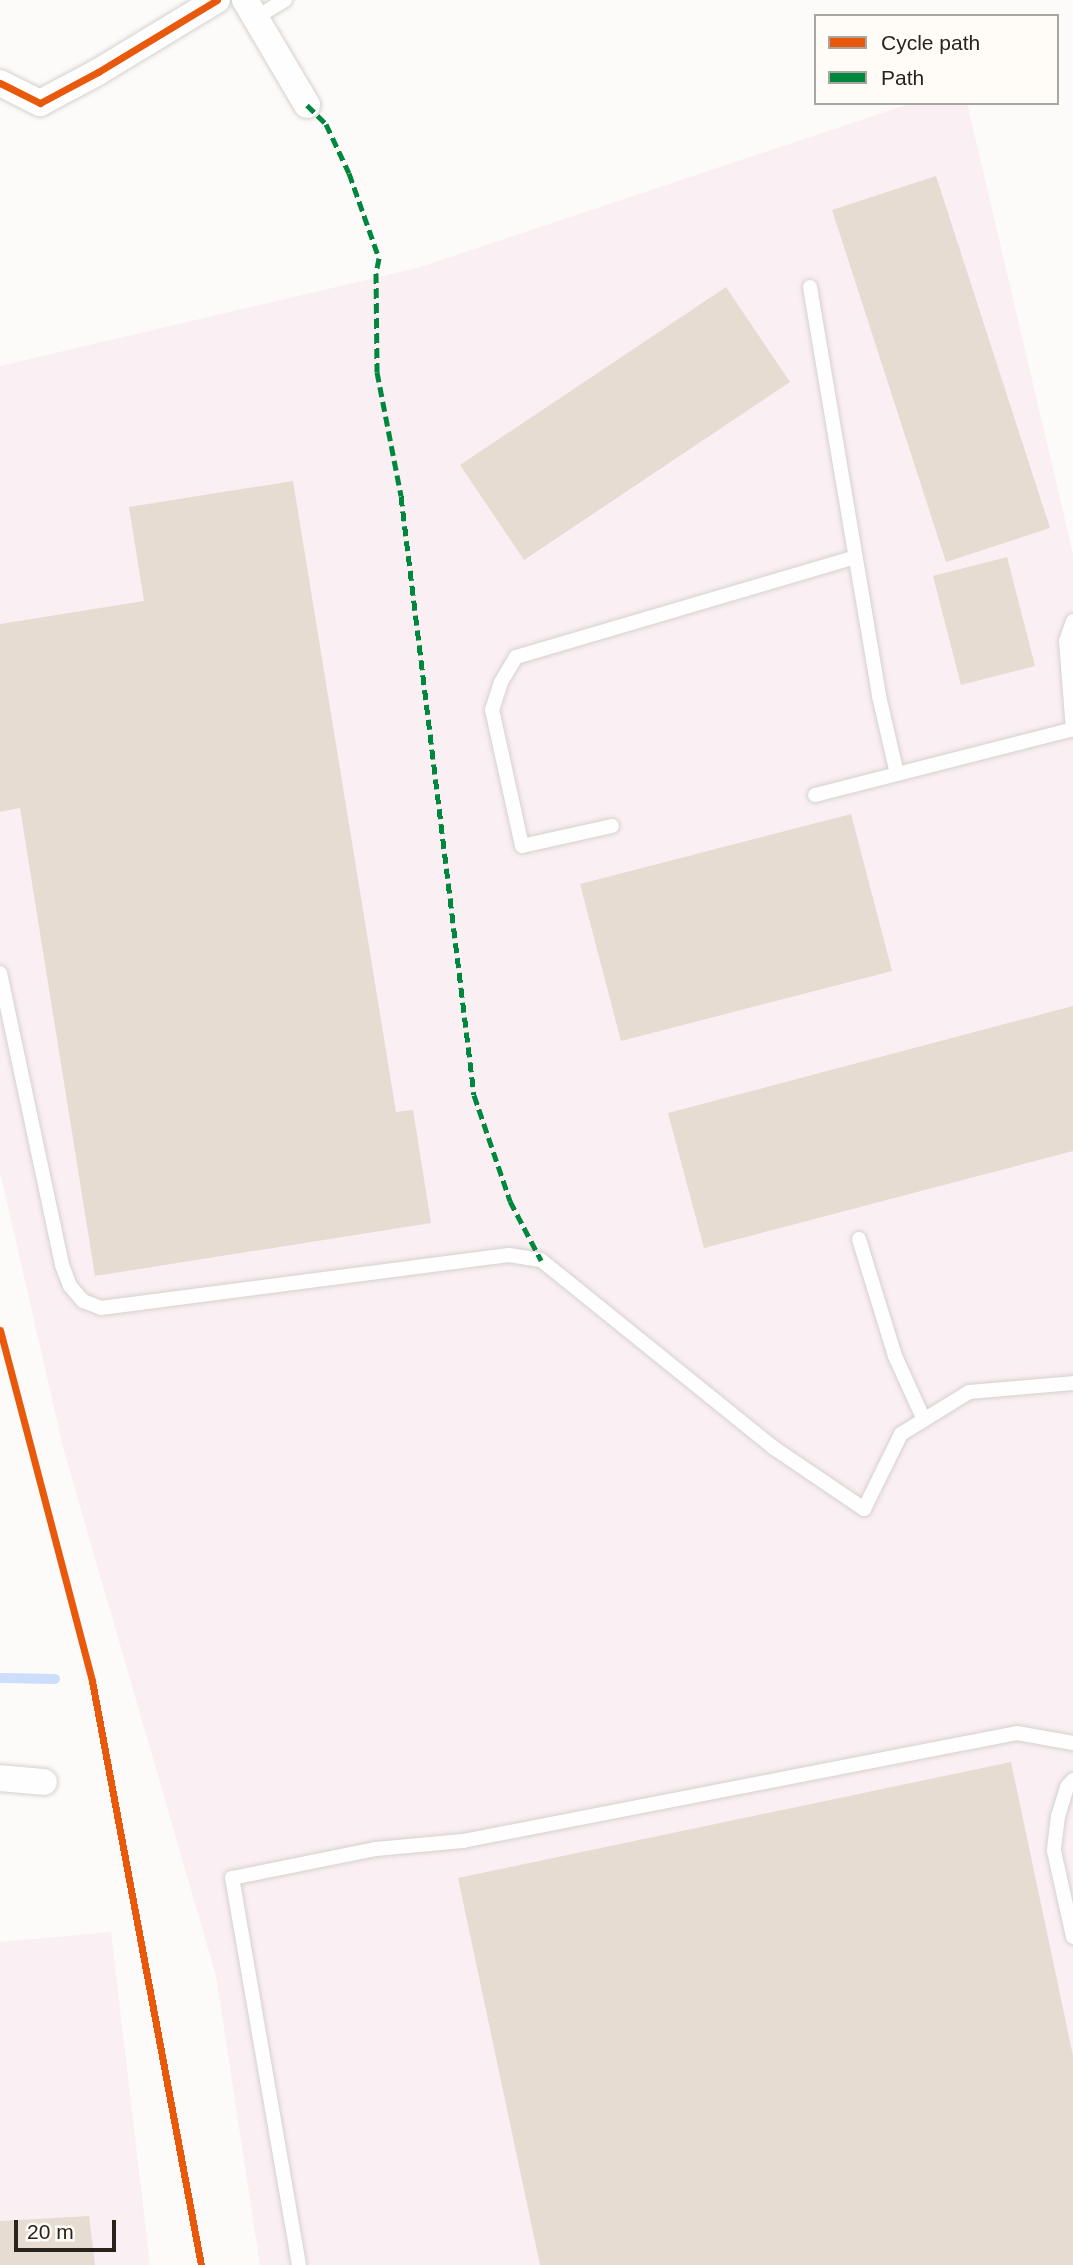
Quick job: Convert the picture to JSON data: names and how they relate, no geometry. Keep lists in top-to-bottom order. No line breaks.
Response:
{"legend":["Cycle path","Path"],"scale_bar":"20 m"}
